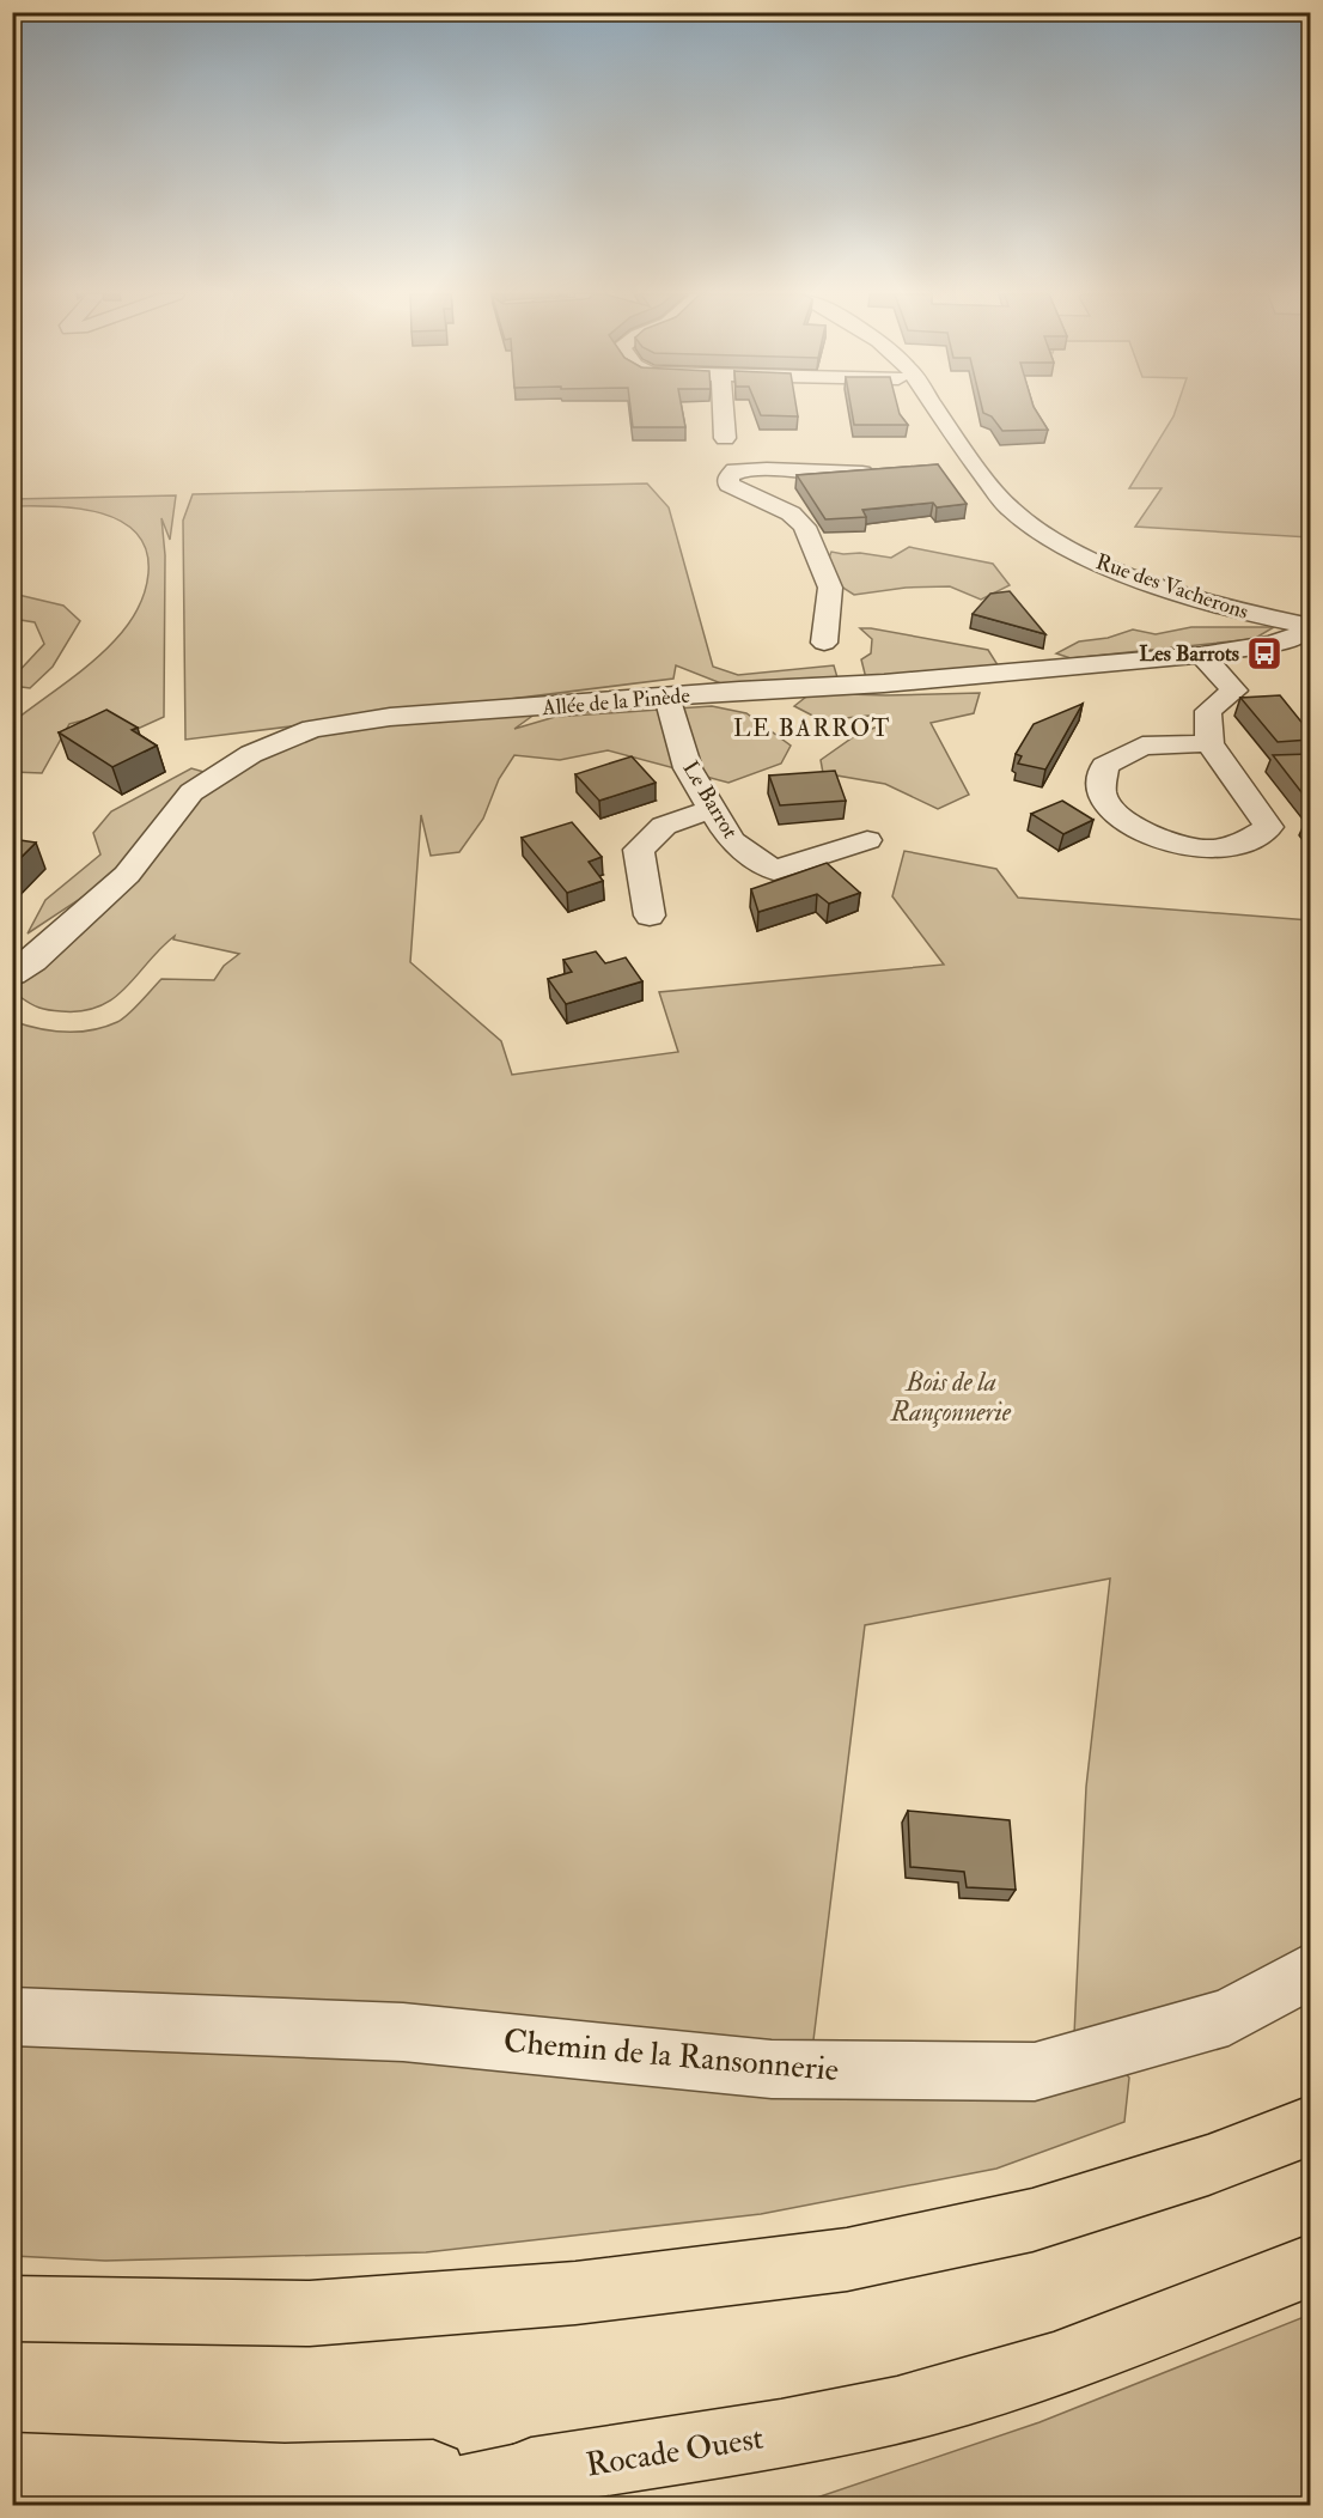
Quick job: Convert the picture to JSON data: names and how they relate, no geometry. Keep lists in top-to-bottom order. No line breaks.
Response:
{"streets":{"main road":["Rocade Ouest"],"street":["Rue des Vacherons","Allée de la Pinède","Le Barrot","Chemin de la Ransonnerie"]},"crossings":[["Rue des Vacherons","Allée de la Pinède"],["Allée de la Pinède","Le Barrot"]],"districts":["LE BARROT"],"parks":["Bois de la Rançonnerie"],"places":{"bus stop":["Les Barrots"]}}
